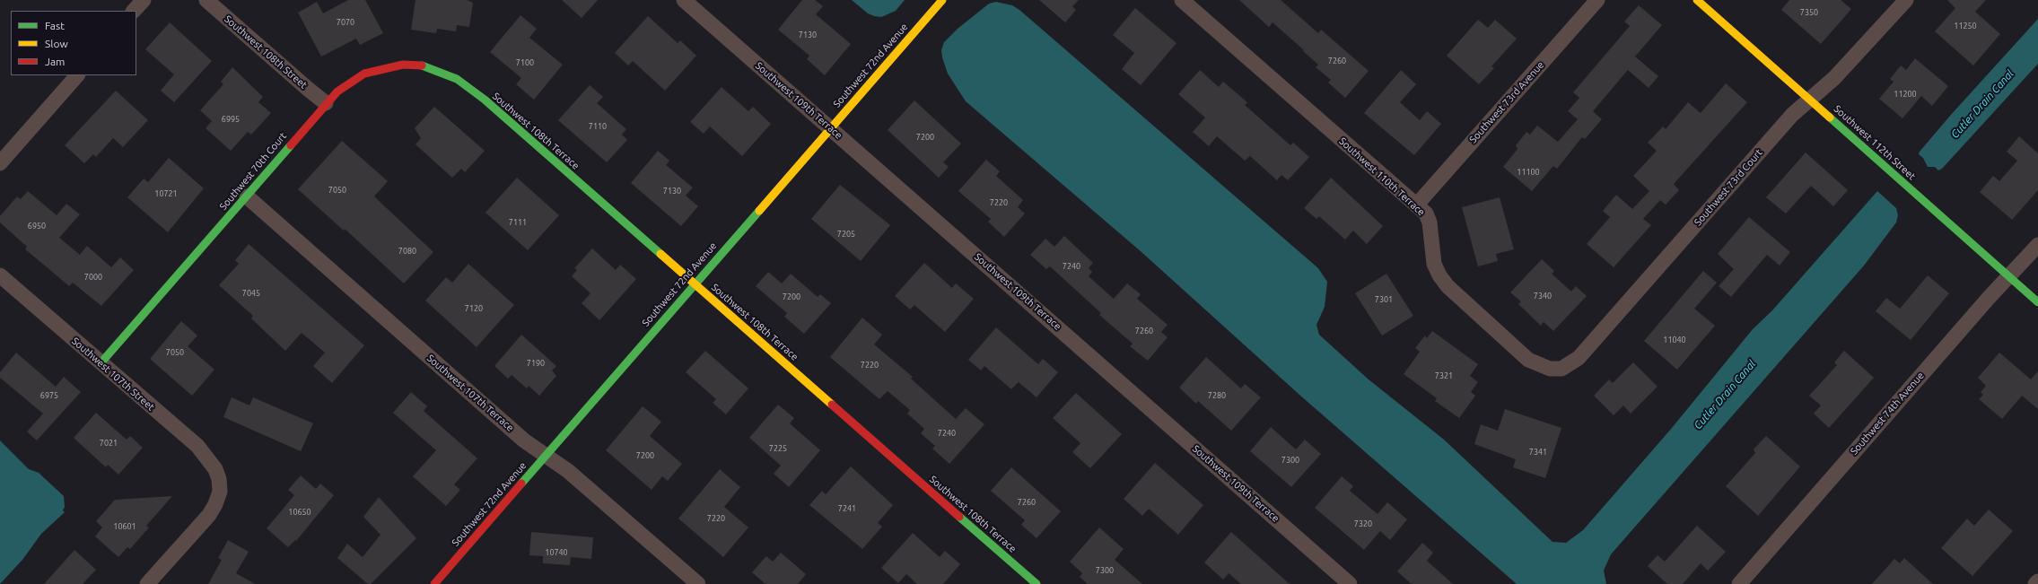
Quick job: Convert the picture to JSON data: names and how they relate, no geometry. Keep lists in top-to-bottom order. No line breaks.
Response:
{"streets":{"street":["Southwest 108th Street","Southwest 72nd Avenue","Southwest 109th Terrace","Southwest 73rd Avenue","Southwest 108th Terrace","Southwest 112th Street","Southwest 70th Court","Southwest 110th Terrace","Southwest 73rd Court","Southwest 107th Street","Southwest 107th Terrace","Southwest 74th Avenue"]},"crossings":[["Southwest 108th Street","Southwest 70th Court"],["Southwest 72nd Avenue","Southwest 109th Terrace"],["Southwest 72nd Avenue","Southwest 108th Terrace"],["Southwest 72nd Avenue","Southwest 107th Terrace"],["Southwest 73rd Avenue","Southwest 110th Terrace"],["Southwest 108th Terrace","Southwest 70th Court"],["Southwest 112th Street","Southwest 73rd Court"],["Southwest 112th Street","Southwest 74th Avenue"],["Southwest 70th Court","Southwest 107th Street"],["Southwest 70th Court","Southwest 107th Terrace"],["Southwest 110th Terrace","Southwest 73rd Court"]],"water":["Cutler Drain Canal"],"house_numbers":["7350","7070","11250","7130","7260","7100","11200","6995","7110","7200","11100","7050","7130","10721","7220","7111","6950","7205","7080","7240","7000","7045","7340","7200","7301","7120","7260","11040","7050","7190","7220","7321","6975","7280","7240","7021","7225","7341","7200","7300","7260","7241","10650","7220","7320","10601","10740","7300"],"legend":["Fast","Slow","Jam"]}
